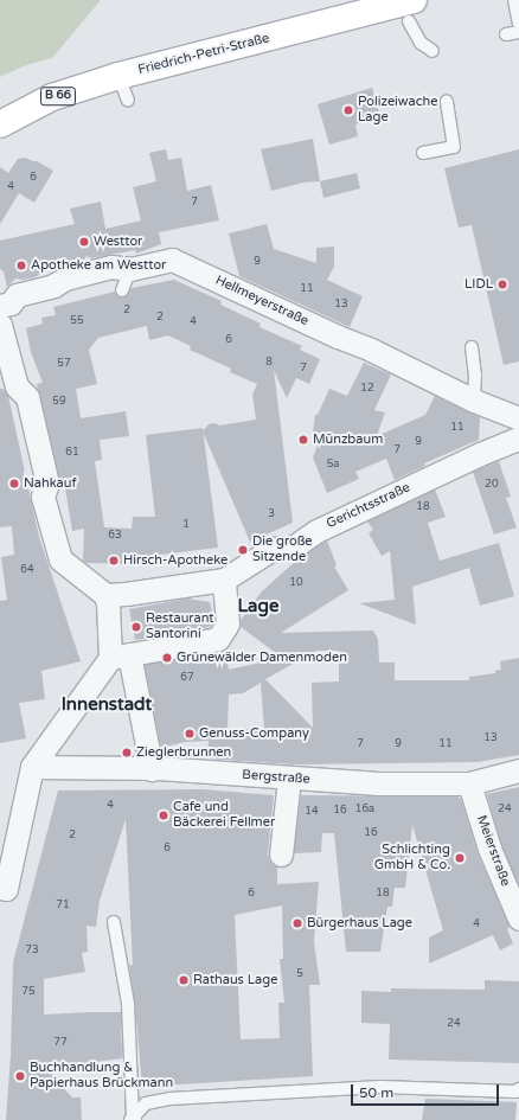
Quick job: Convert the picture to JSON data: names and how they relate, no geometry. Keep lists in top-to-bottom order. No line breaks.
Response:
{"streets":{"main road":["Friedrich-Petri-Straße","B 66"],"street":["Hellmeyerstraße","Gerichtsstraße","Bergstraße","Meierstraße"]},"crossings":[["Bergstraße","Meierstraße"]],"districts":["Lage","Innenstadt"],"places":["Polizeiwache Lage","Westtor","Apotheke am Westtor","LIDL","Münzbaum","Nahkauf","Die große Sitzende","Hirsch-Apotheke","Restaurant Santorini","Grünewälder Damenmoden","Genuss-Company","Zieglerbrunnen","Cafe und Bäckerei Fellmer","Schlichting GmbH & Co.","Bürgerhaus Lage","Rathaus Lage","Buchhandlung & Papierhaus Brückmann"],"house_numbers":["6","4","7","9","11","13","2","2","55","4","6","8","57","7","12","59","11","9","7","61","5a","20","18","3","1","63","64","10","67","13","7","9","11","4","16a","24","16","14","16","2","6","6","18","71","4","73","5","75","24","77"],"scale_bar":"50 m"}
